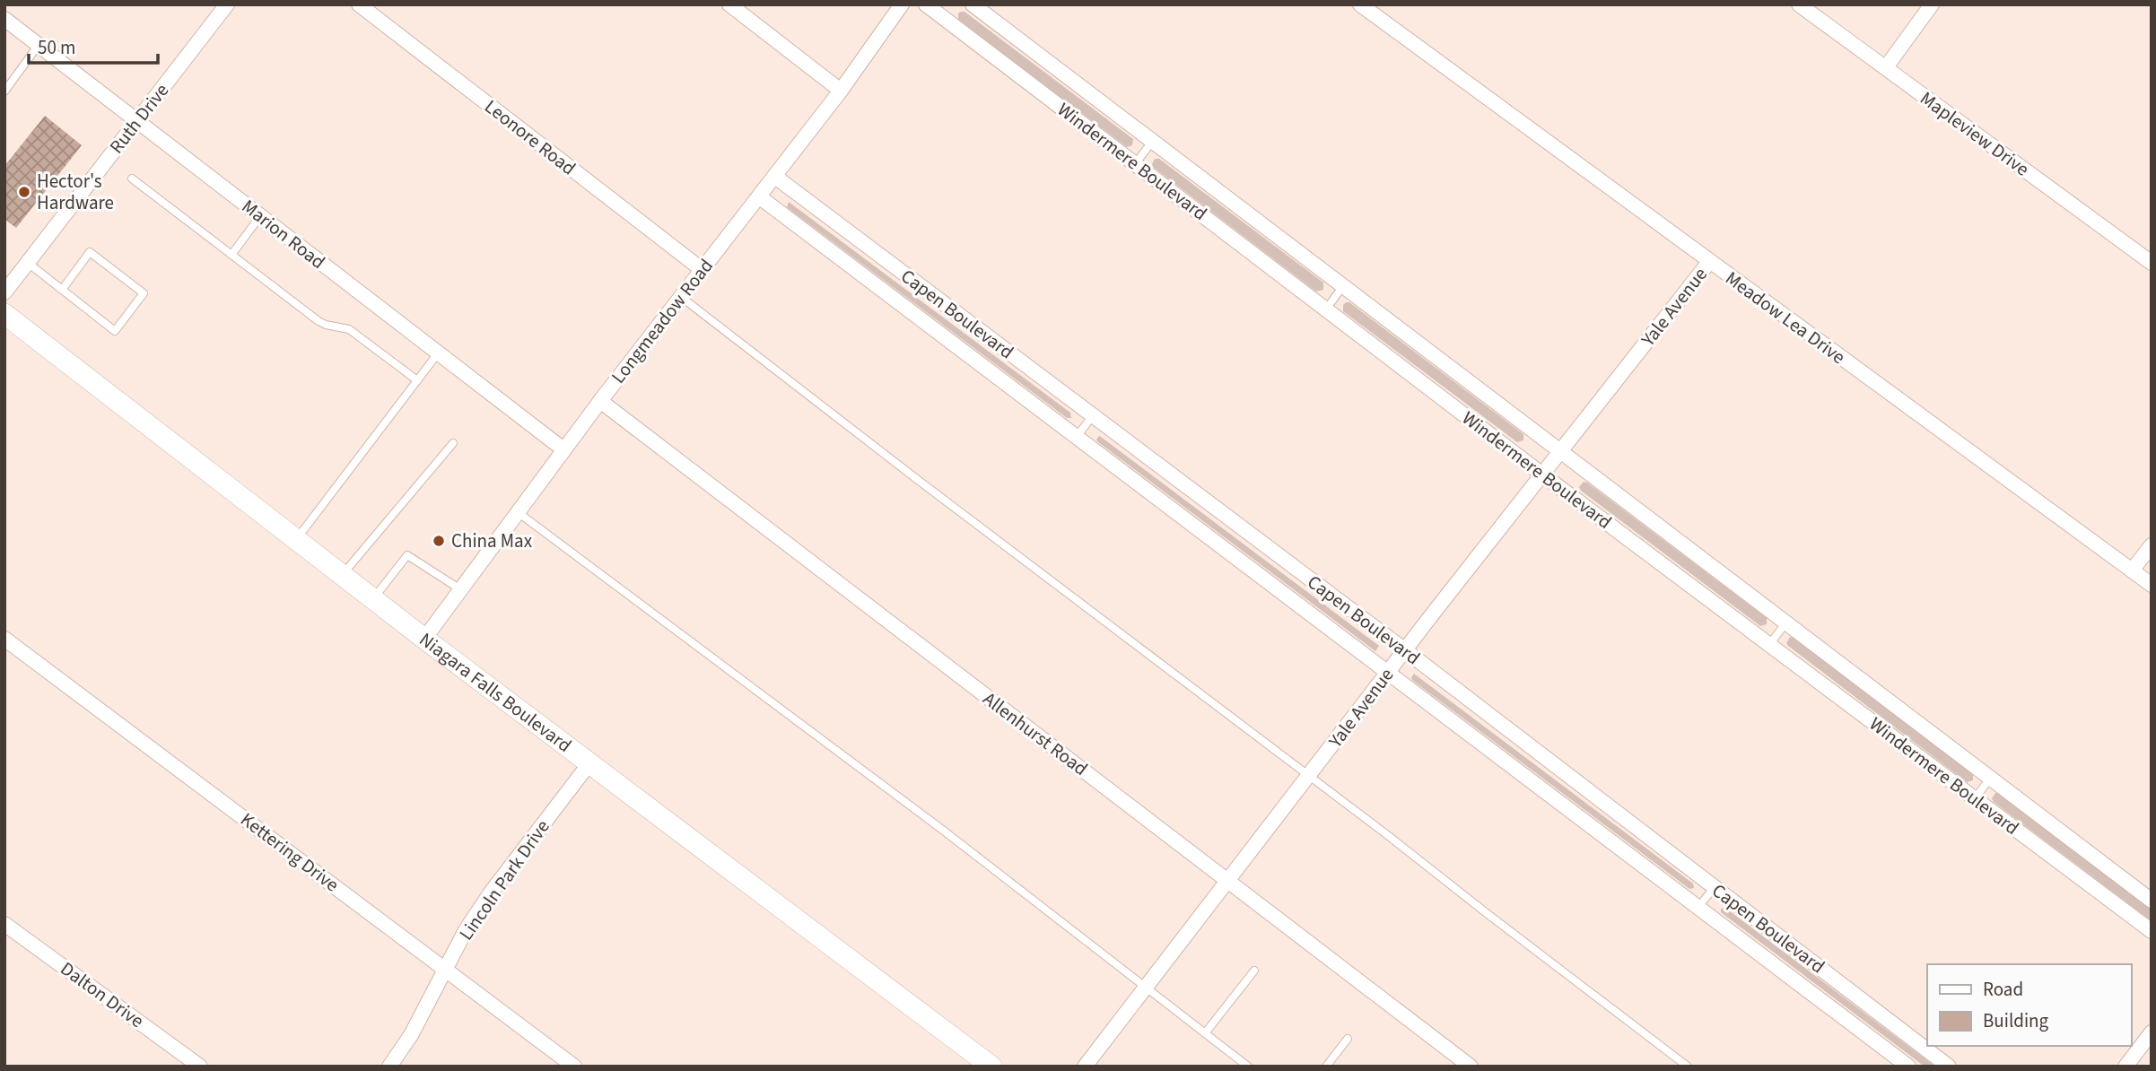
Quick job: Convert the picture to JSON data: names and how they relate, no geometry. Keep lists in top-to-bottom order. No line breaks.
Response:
{"streets":{"main road":["Niagara Falls Boulevard"],"street":["Ruth Drive","Mapleview Drive","Leonore Road","Windermere Boulevard","Marion Road","Yale Avenue","Capen Boulevard","Meadow Lea Drive","Longmeadow Road","Allenhurst Road","Kettering Drive","Lincoln Park Drive","Dalton Drive"]},"crossings":[["Ruth Drive","Marion Road"],["Leonore Road","Longmeadow Road"],["Windermere Boulevard","Yale Avenue"],["Marion Road","Longmeadow Road"],["Yale Avenue","Capen Boulevard"],["Yale Avenue","Meadow Lea Drive"],["Yale Avenue","Allenhurst Road"],["Capen Boulevard","Longmeadow Road"],["Longmeadow Road","Niagara Falls Boulevard"],["Longmeadow Road","Allenhurst Road"],["Niagara Falls Boulevard","Lincoln Park Drive"],["Kettering Drive","Lincoln Park Drive"]],"places":["Hector's Hardware","China Max"],"legend":["Road","Building"],"scale_bar":"50 m"}
